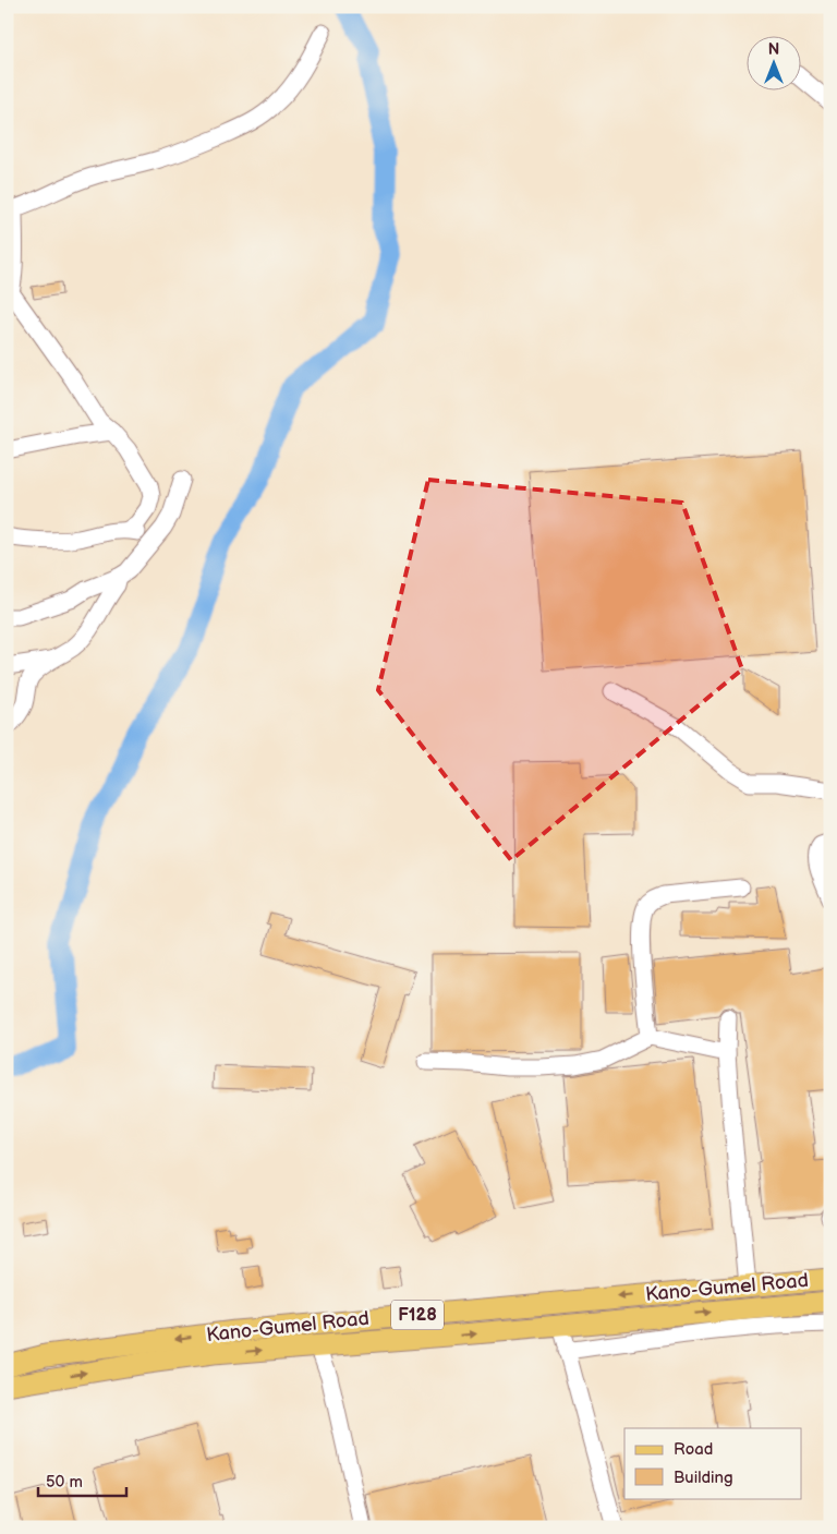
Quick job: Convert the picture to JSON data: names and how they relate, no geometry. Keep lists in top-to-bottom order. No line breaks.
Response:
{"streets":{"main road":["Kano-Gumel Road","F128"]},"legend":["Road","Building"],"scale_bar":"50 m","north":"top"}
